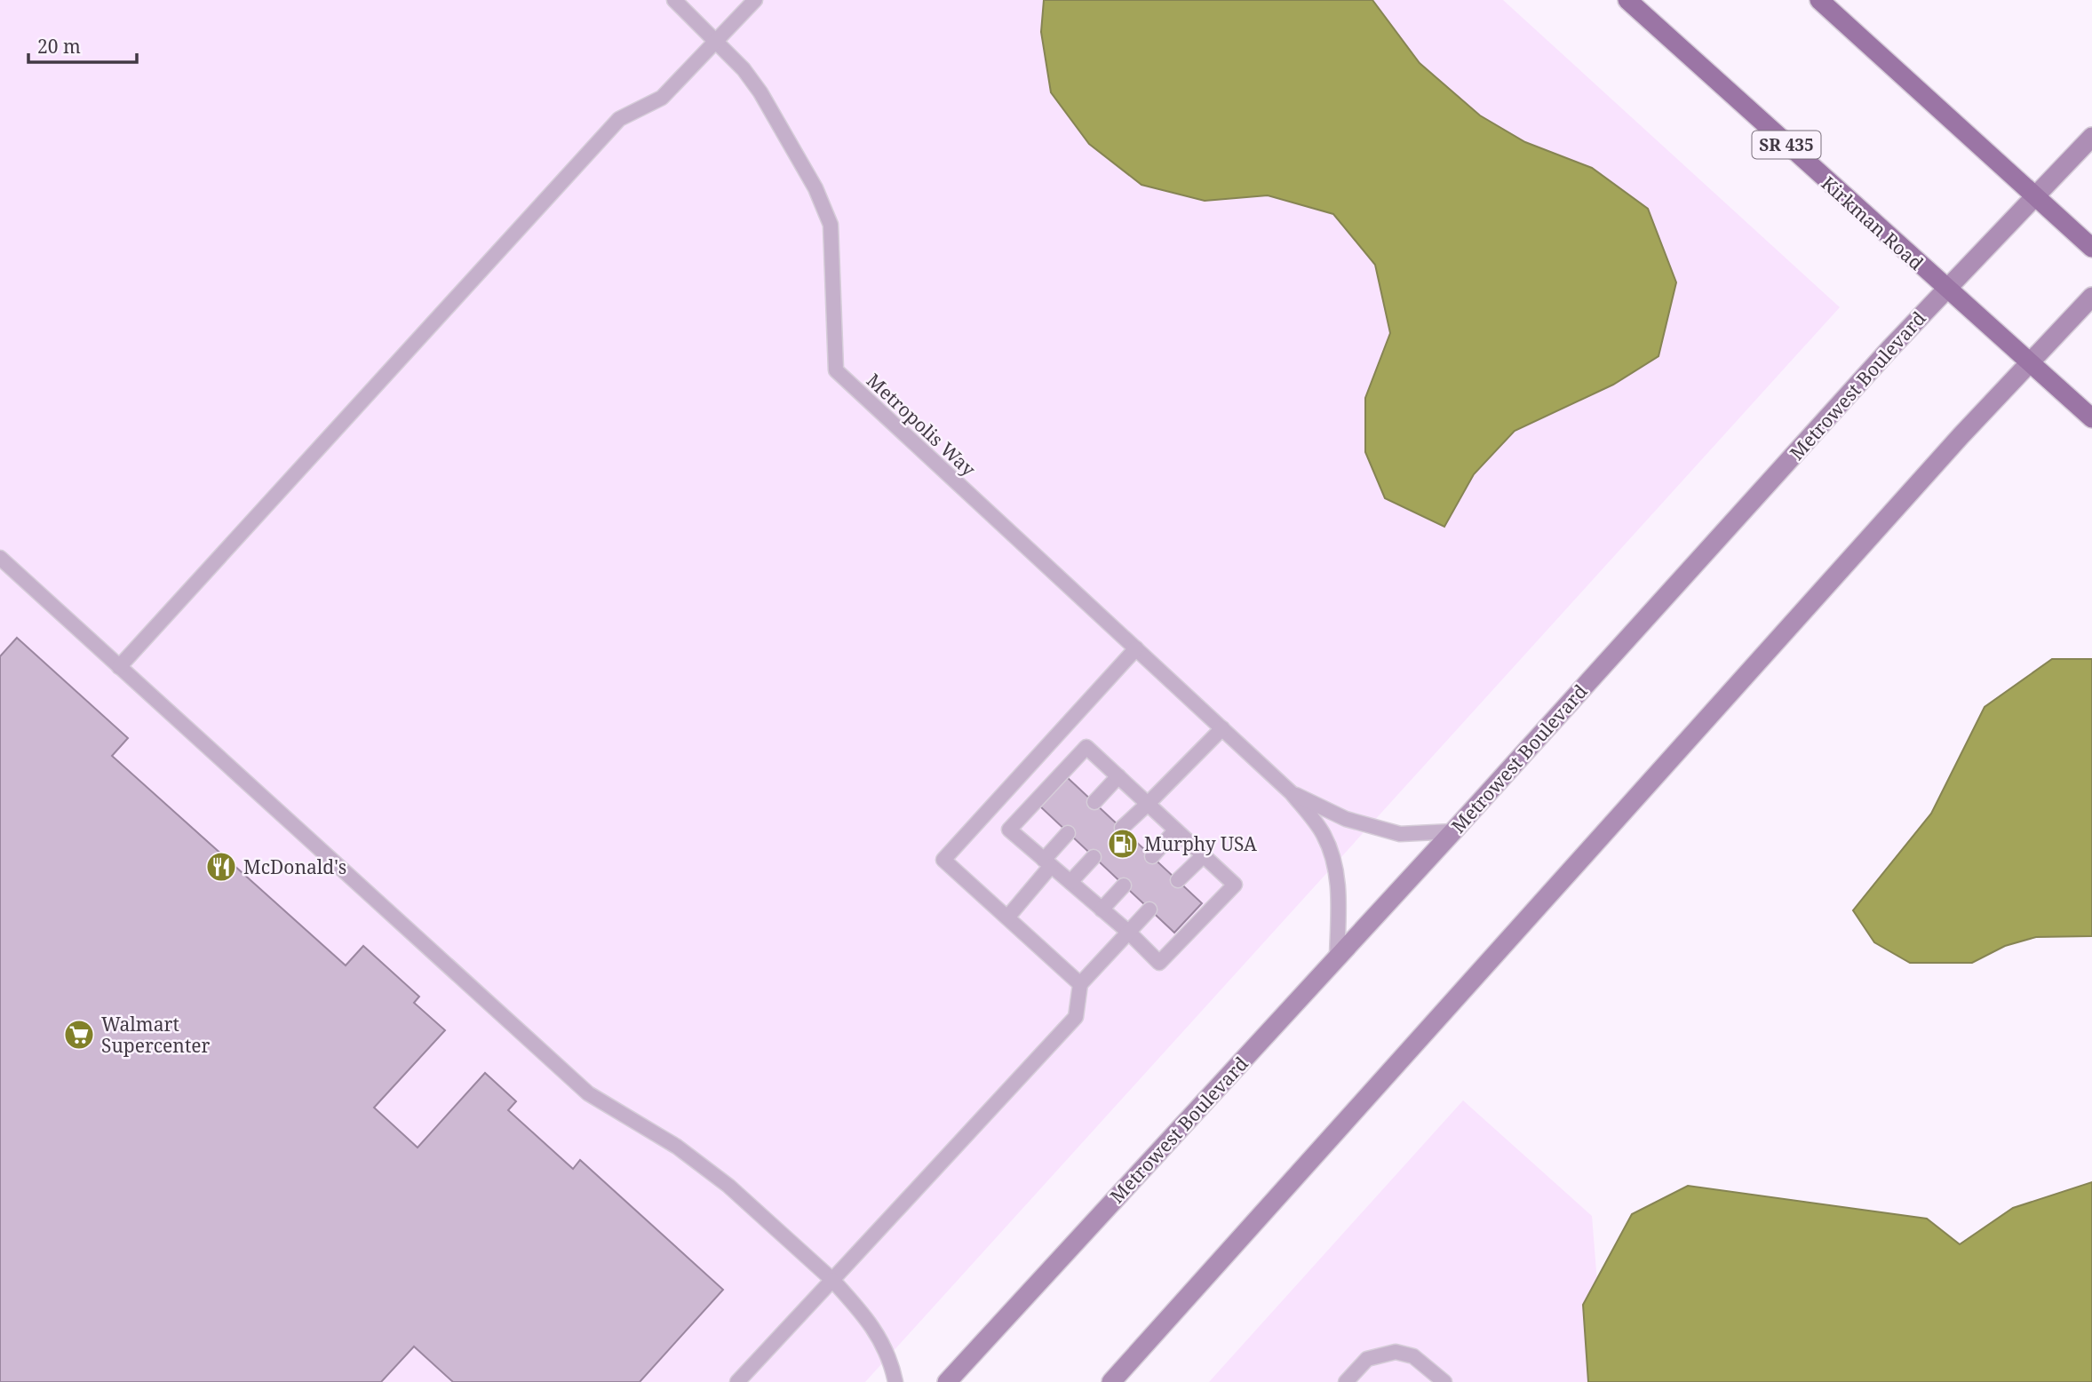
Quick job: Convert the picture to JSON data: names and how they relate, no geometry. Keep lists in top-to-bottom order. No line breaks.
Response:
{"streets":{"main road":["SR 435","Kirkman Road"],"street":["Metrowest Boulevard"],"lane":["Metropolis Way"]},"crossings":[["Kirkman Road","Metrowest Boulevard"]],"places":{"fuel station":["Murphy USA"],"restaurant":["McDonald's"],"supermarket":["Walmart Supercenter"]},"scale_bar":"20 m"}
